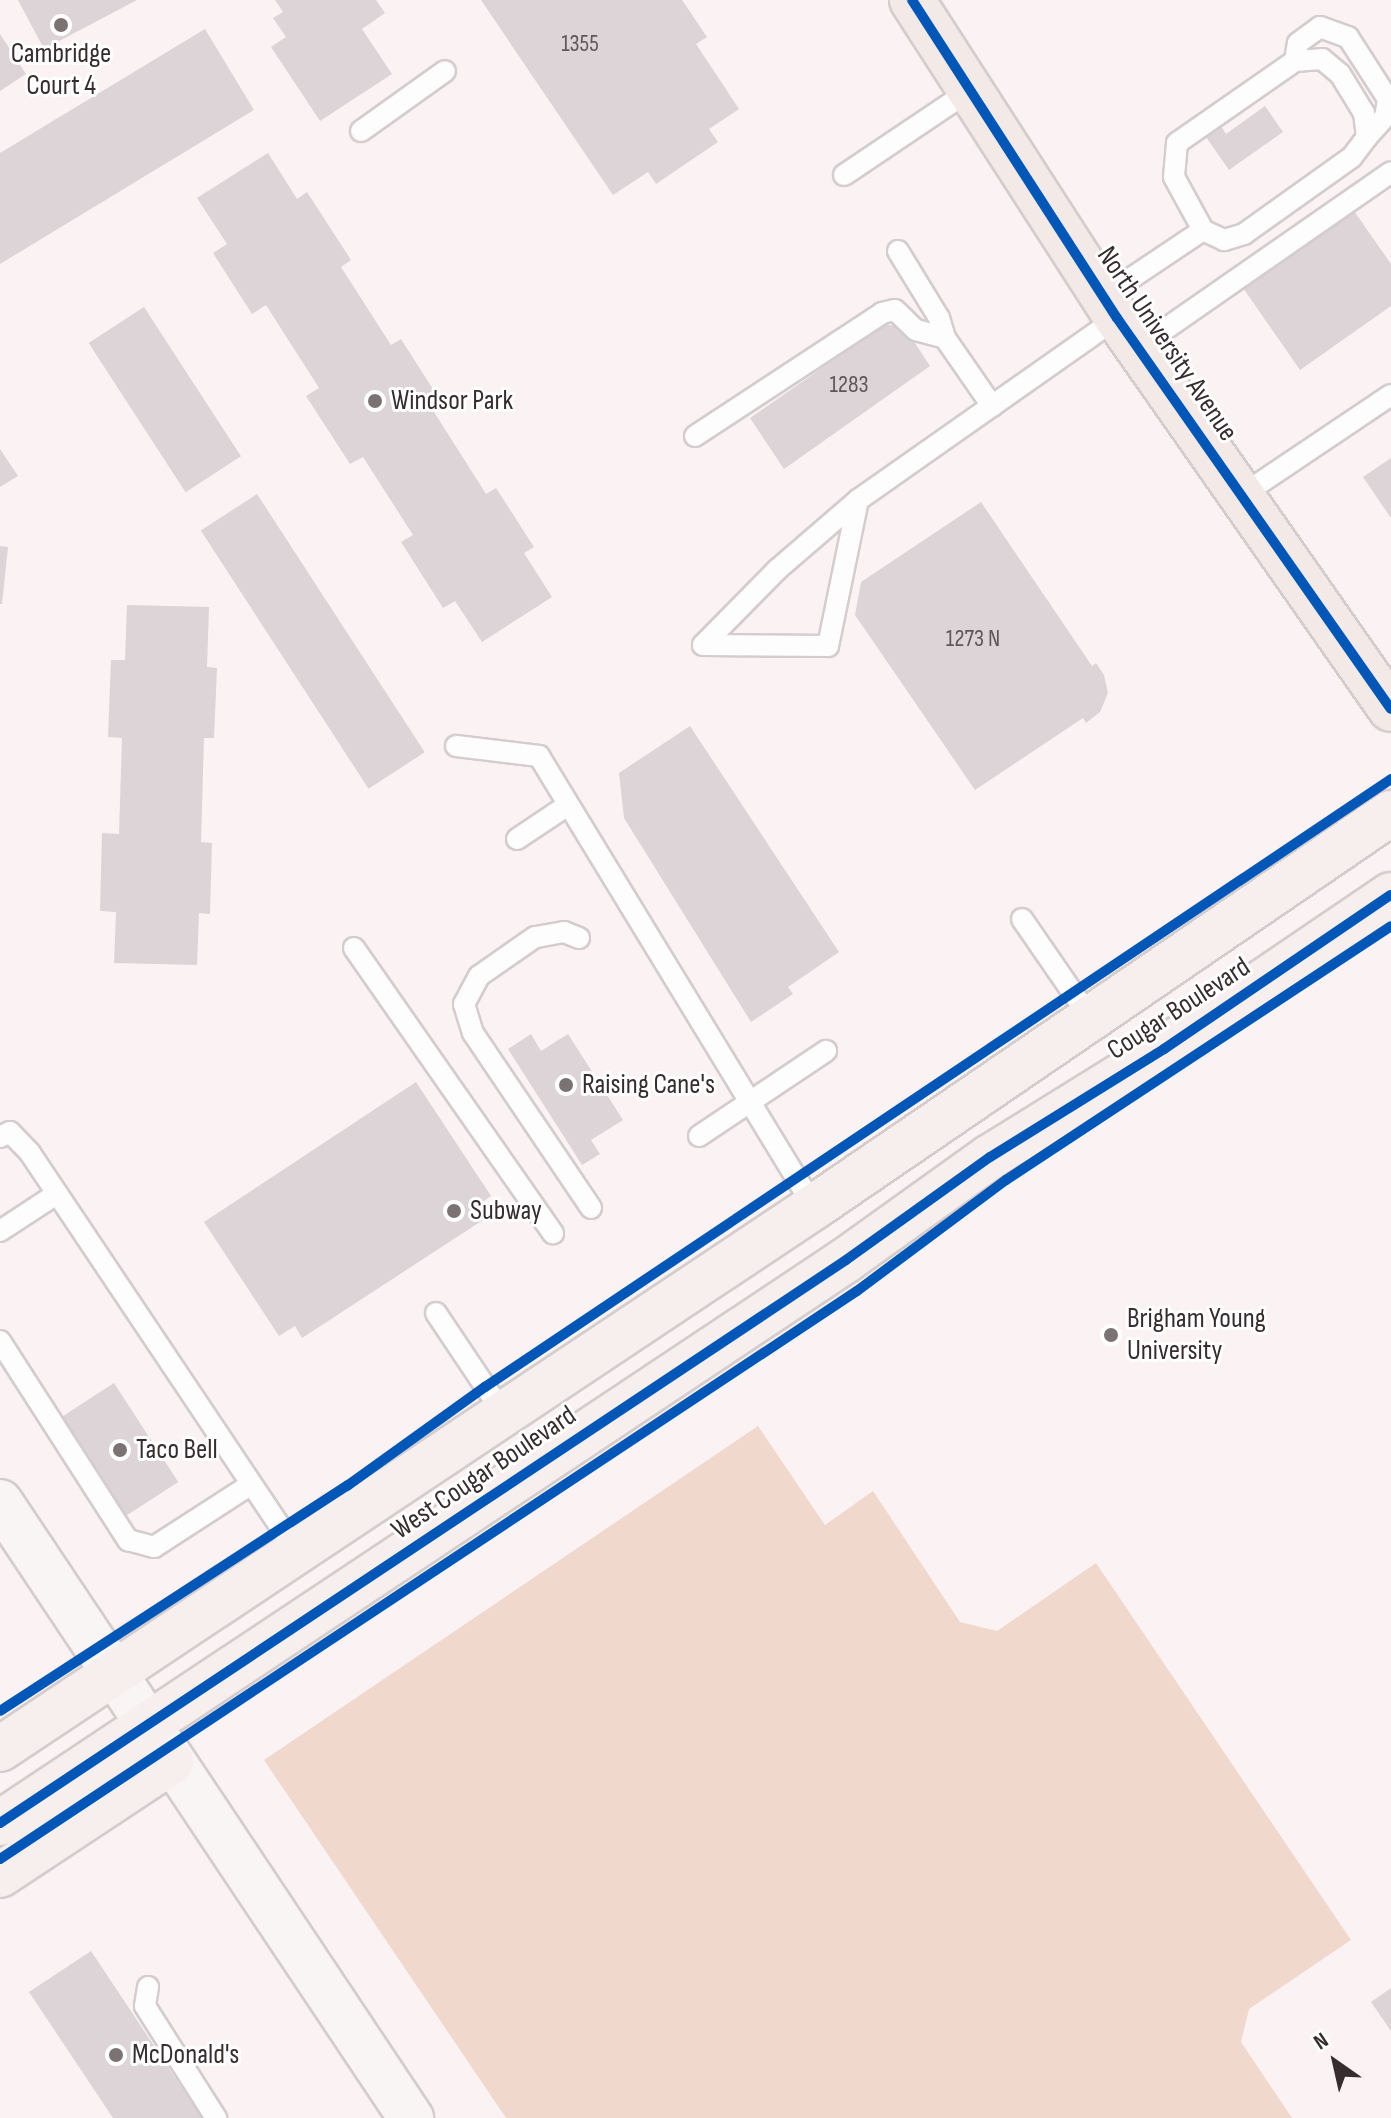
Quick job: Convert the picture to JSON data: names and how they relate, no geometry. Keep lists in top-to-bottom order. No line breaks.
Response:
{"streets":{"highway":["North University Avenue"],"main road":["Cougar Boulevard","West Cougar Boulevard"]},"crossings":[["Cougar Boulevard","West Cougar Boulevard"]],"places":["Cambridge Court 4","Windsor Park","Raising Cane's","Subway","Brigham Young University","Taco Bell","McDonald's"],"house_numbers":["1355","1283","1273 N"],"north":"top left"}
